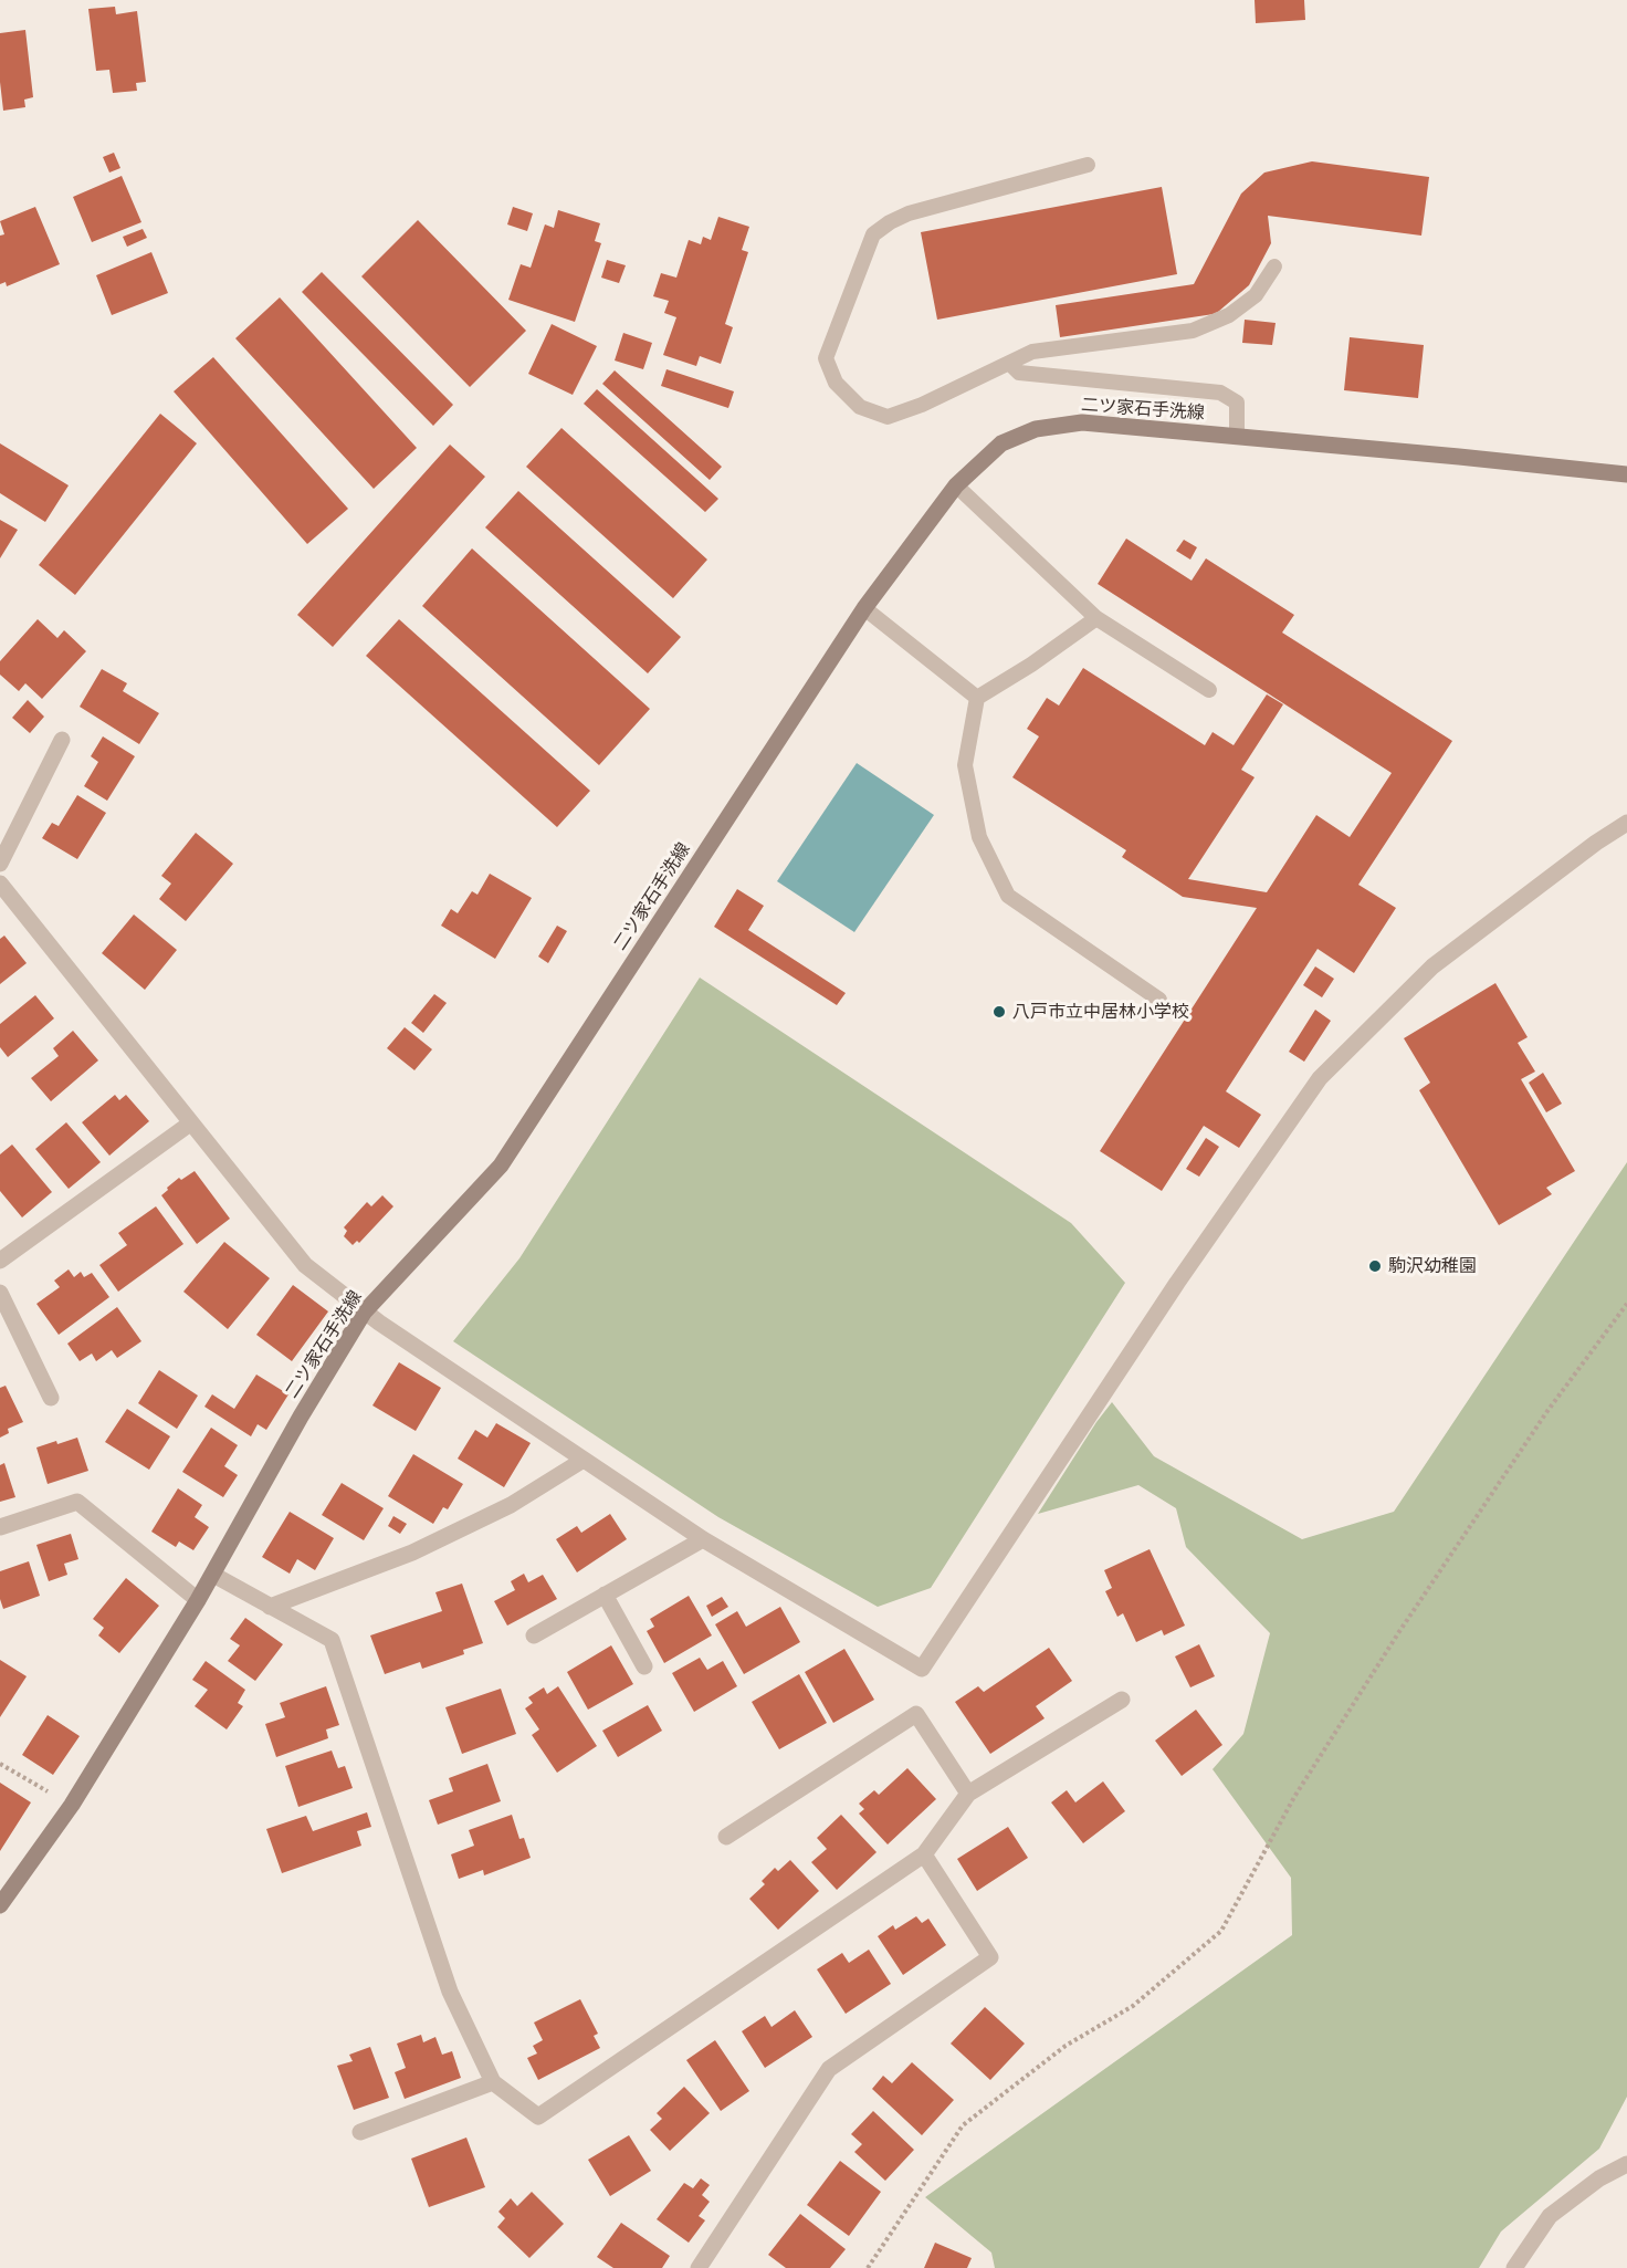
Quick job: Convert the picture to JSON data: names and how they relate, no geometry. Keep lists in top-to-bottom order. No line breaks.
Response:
{"streets":{"street":["二ツ家石手洗線"]},"places":["八戸市立中居林小学校","駒沢幼稚園"]}
